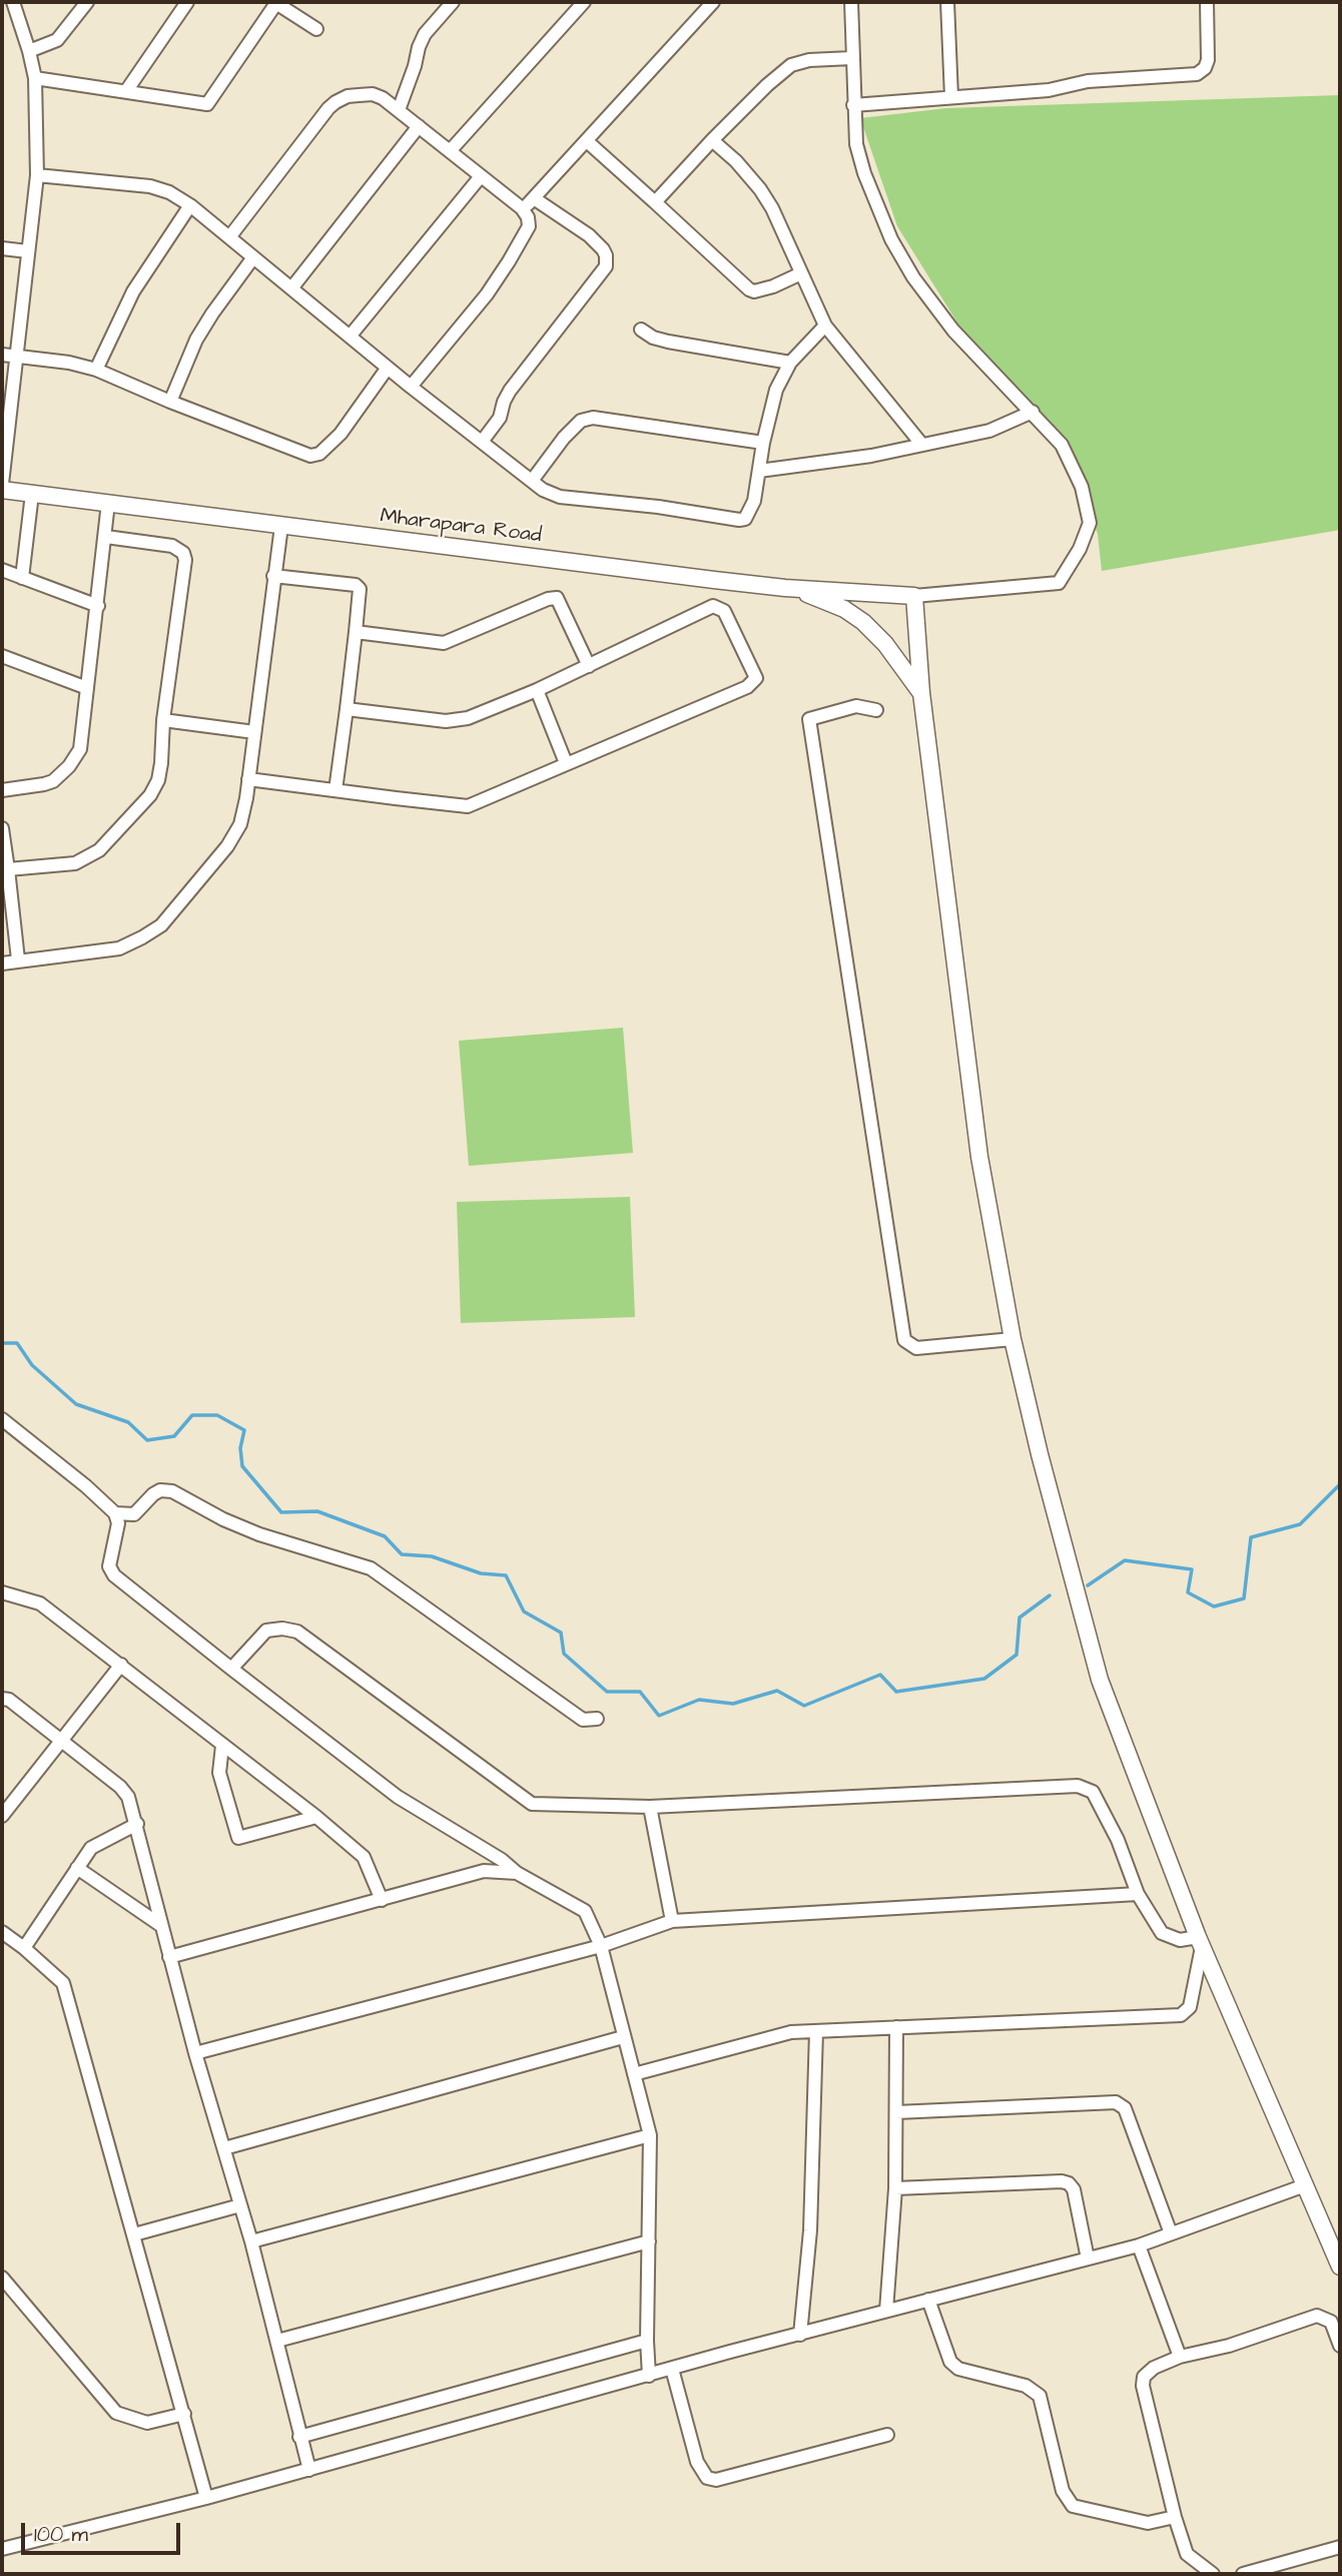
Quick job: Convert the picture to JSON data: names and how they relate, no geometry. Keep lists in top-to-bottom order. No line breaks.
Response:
{"streets":{"main road":["Mharapara Road"]},"scale_bar":"100 m"}
